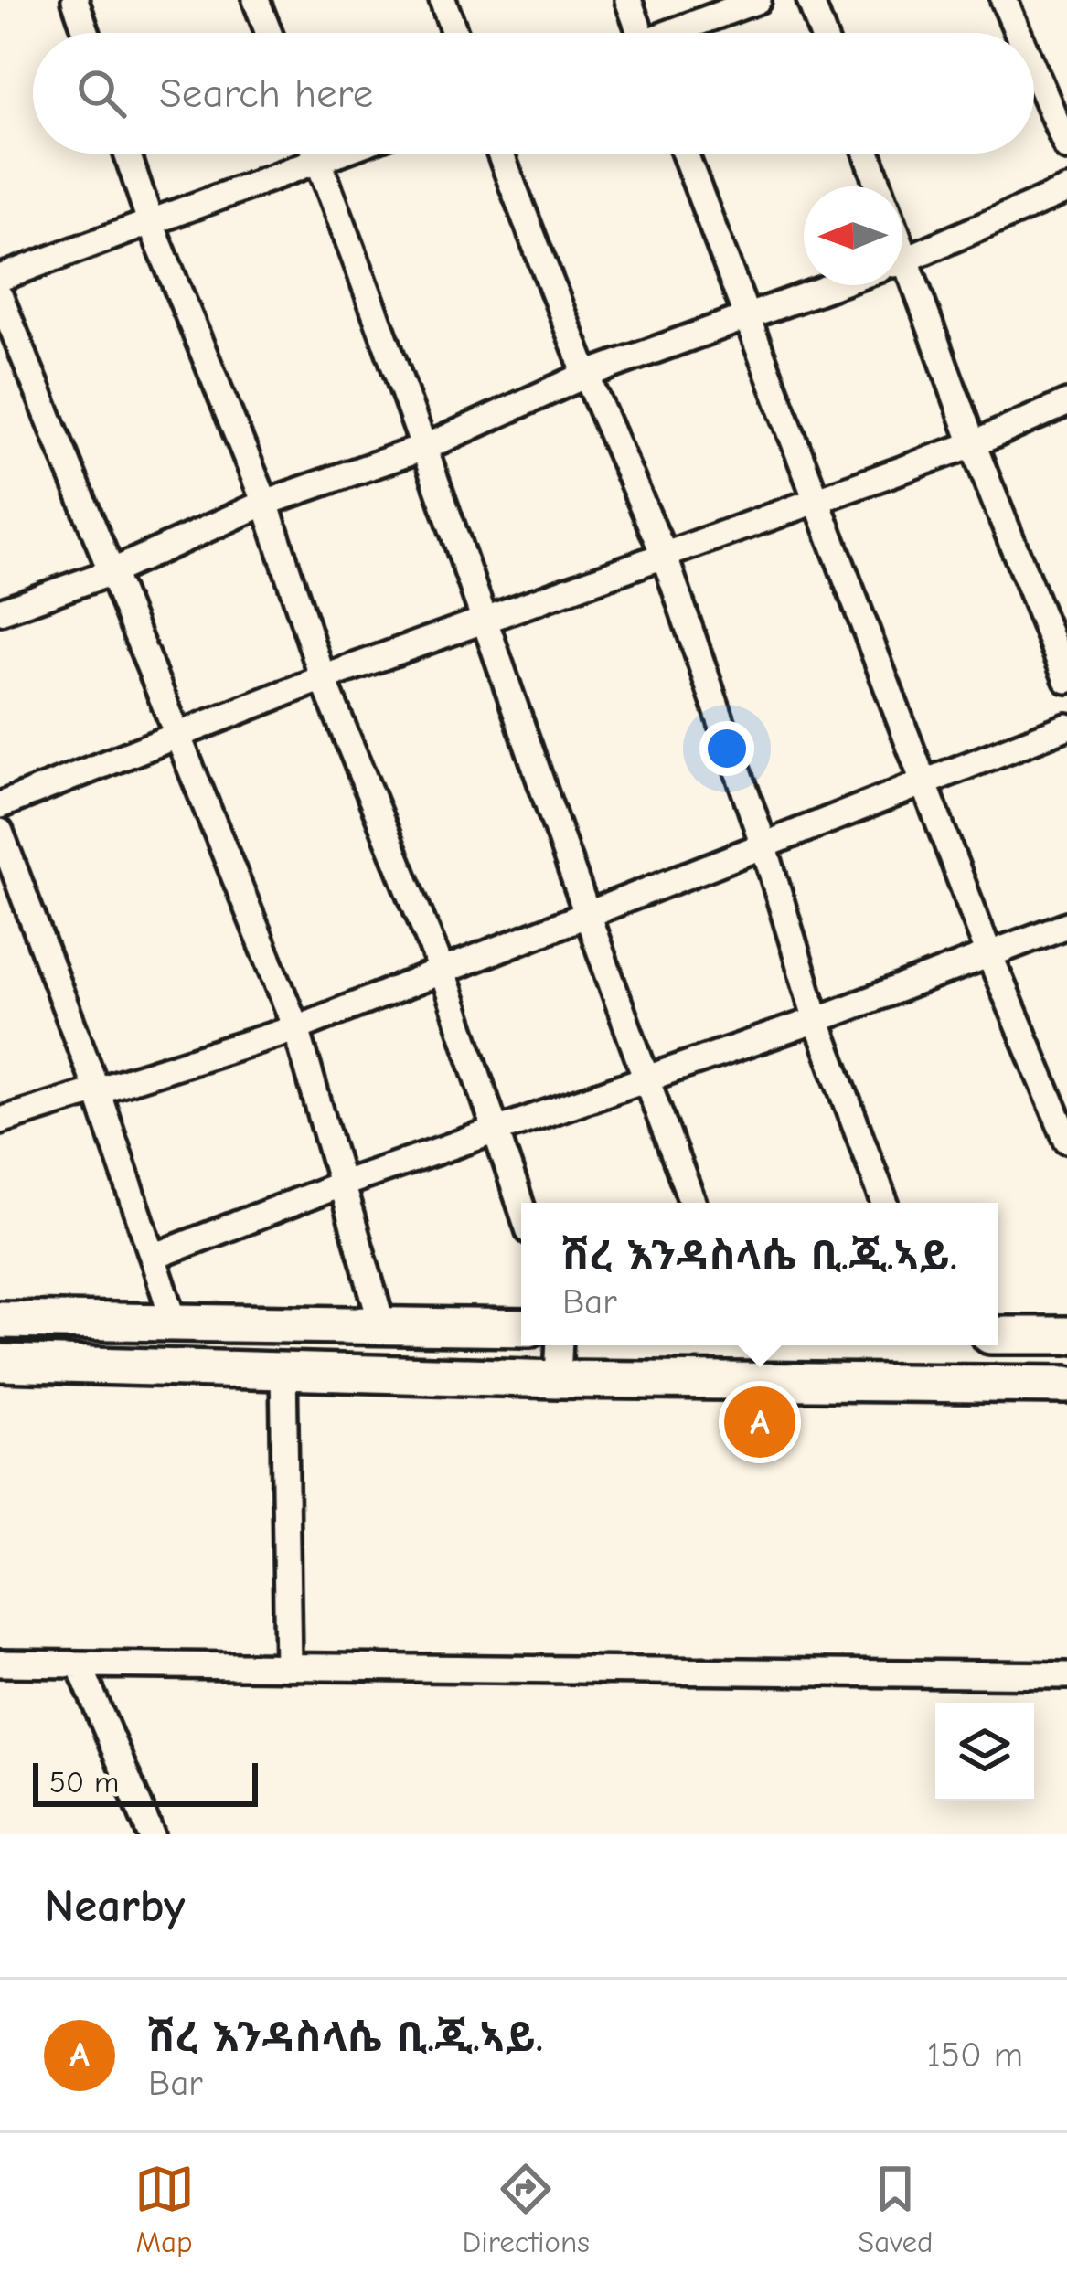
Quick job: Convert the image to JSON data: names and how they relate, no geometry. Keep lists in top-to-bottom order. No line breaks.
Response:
{"scale_bar":"50 m","north":"left","page":{"search":"Search here","popup":["ሽረ እንዳስላሴ ቢ.ጂ.ኣይ.","Bar"],"pins":"A","scale":"50 m","heading":"Nearby","list":[{"mark":"A","name":"ሽረ እንዳስላሴ ቢ.ጂ.ኣይ.","note":"Bar","value":"150 m"}],"nav":["Map","Directions","Saved"]}}
